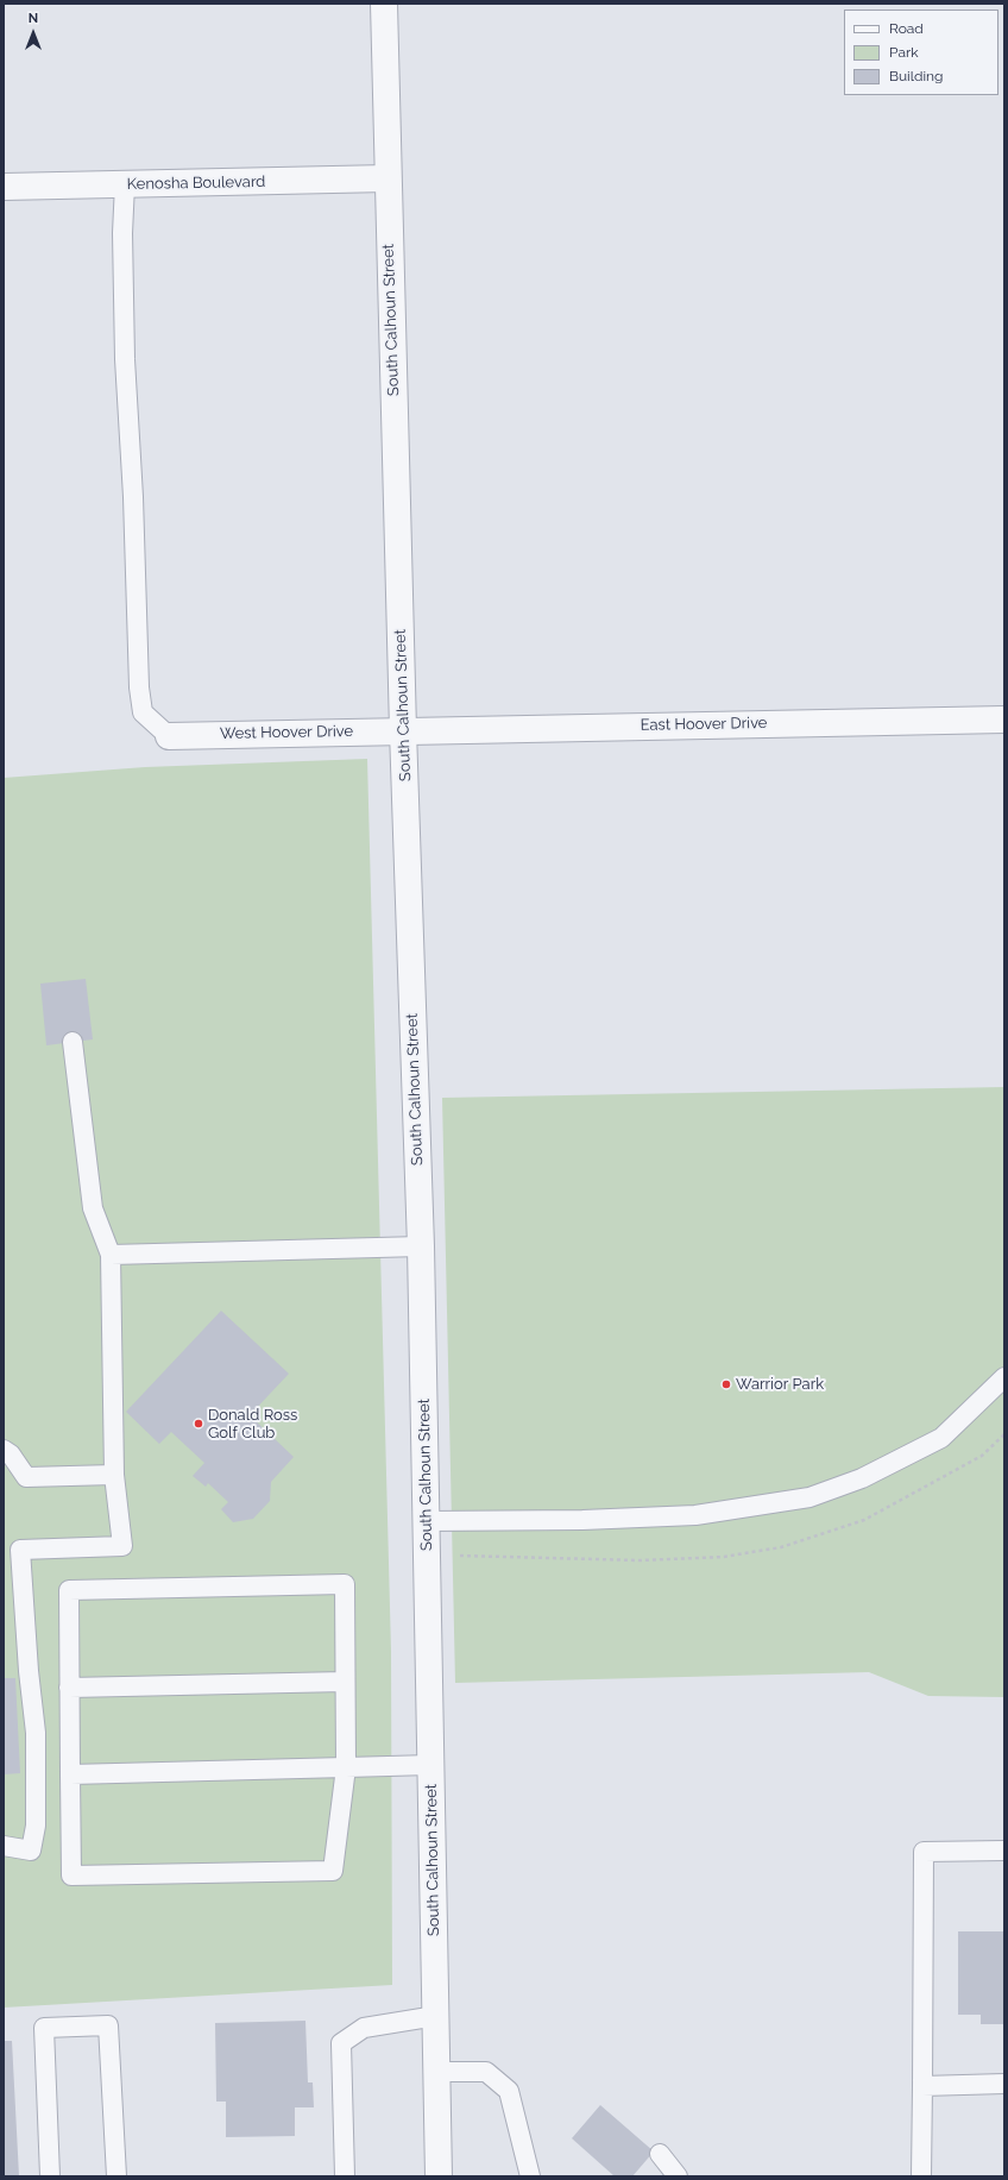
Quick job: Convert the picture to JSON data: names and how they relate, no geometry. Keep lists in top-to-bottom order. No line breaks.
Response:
{"streets":{"street":["Kenosha Boulevard","South Calhoun Street","East Hoover Drive","West Hoover Drive"]},"crossings":[["Kenosha Boulevard","South Calhoun Street"],["South Calhoun Street","East Hoover Drive"],["South Calhoun Street","West Hoover Drive"],["East Hoover Drive","West Hoover Drive"]],"places":["Warrior Park","Donald Ross Golf Club"],"legend":["Road","Park","Building"],"north":"top"}
